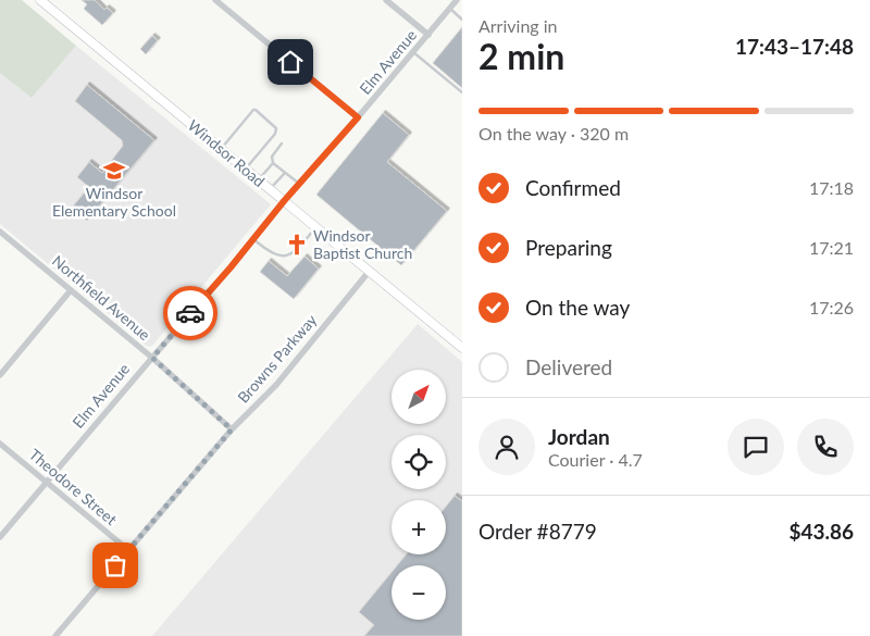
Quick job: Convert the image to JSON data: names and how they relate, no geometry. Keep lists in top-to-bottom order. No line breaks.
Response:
{"streets":{"street":["Elm Avenue","Windsor Road","Northfield Avenue","Browns Parkway","Theodore Street"]},"crossings":[["Elm Avenue","Windsor Road"],["Elm Avenue","Northfield Avenue"],["Elm Avenue","Theodore Street"],["Windsor Road","Browns Parkway"],["Northfield Avenue","Browns Parkway"],["Browns Parkway","Theodore Street"]],"places":{"school or university":["Windsor Elementary School"],"church":["Windsor Baptist Church"]},"north":"top right","page":{"heading":["2 min","Arriving in","17:43–17:48"],"panel":["Jordan","Courier · 4.7","Order #8779","$43.86"],"bar":"On the way · 320 m","list":[["Confirmed","17:18"],["Preparing","17:21"],["On the way","17:26"],"Delivered"],"map_buttons":["+","−"]}}
